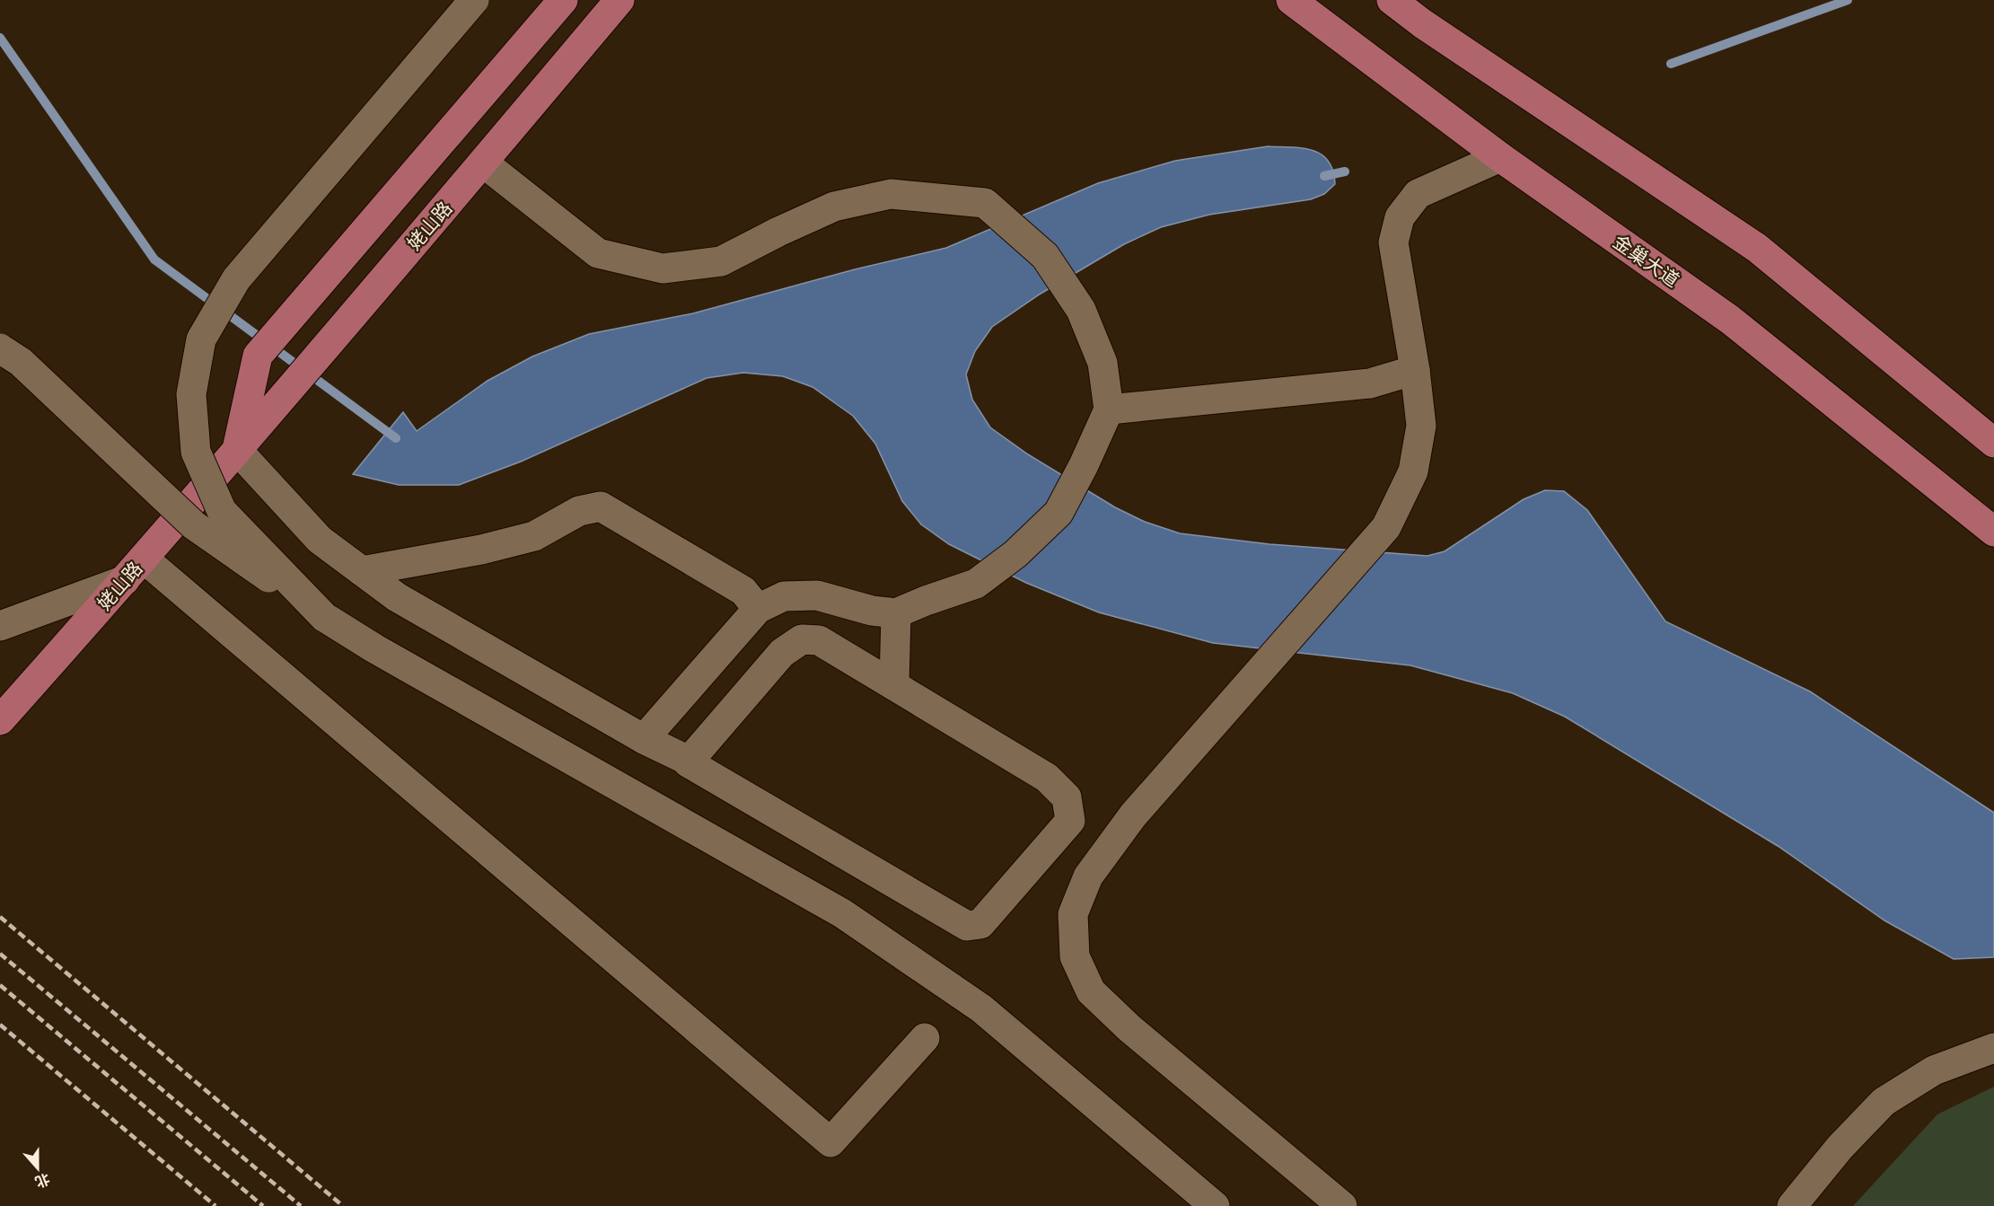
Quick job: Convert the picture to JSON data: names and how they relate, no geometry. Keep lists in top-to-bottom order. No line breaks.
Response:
{"streets":{"main road":["姥山路","金巢大道"]},"north":"bottom"}
